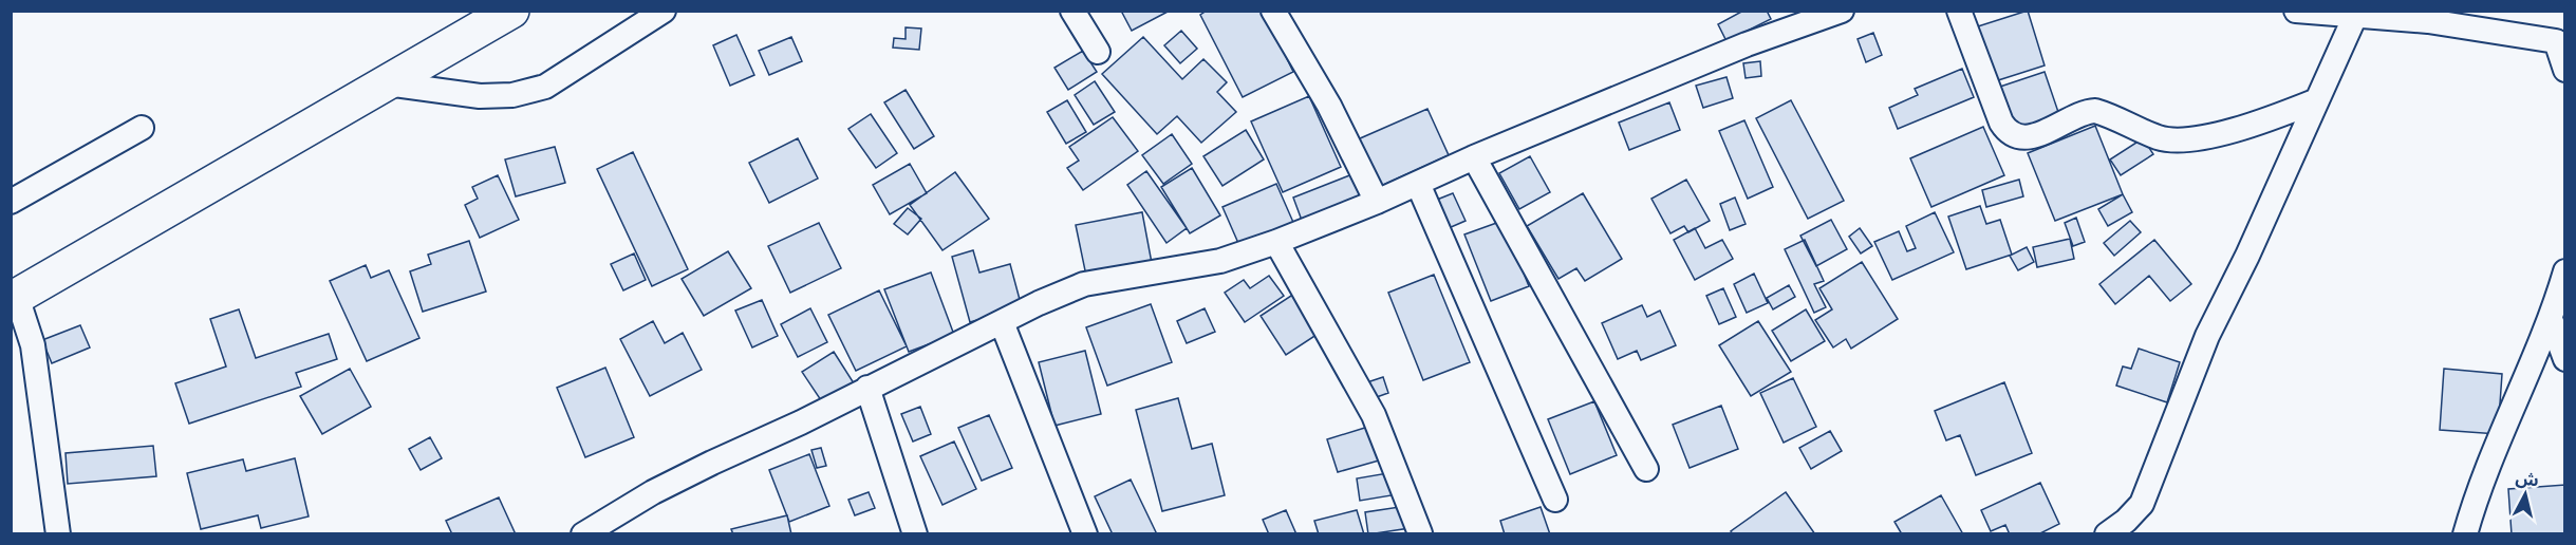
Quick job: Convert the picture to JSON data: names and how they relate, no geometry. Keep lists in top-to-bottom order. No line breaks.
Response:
{"north":"top"}
